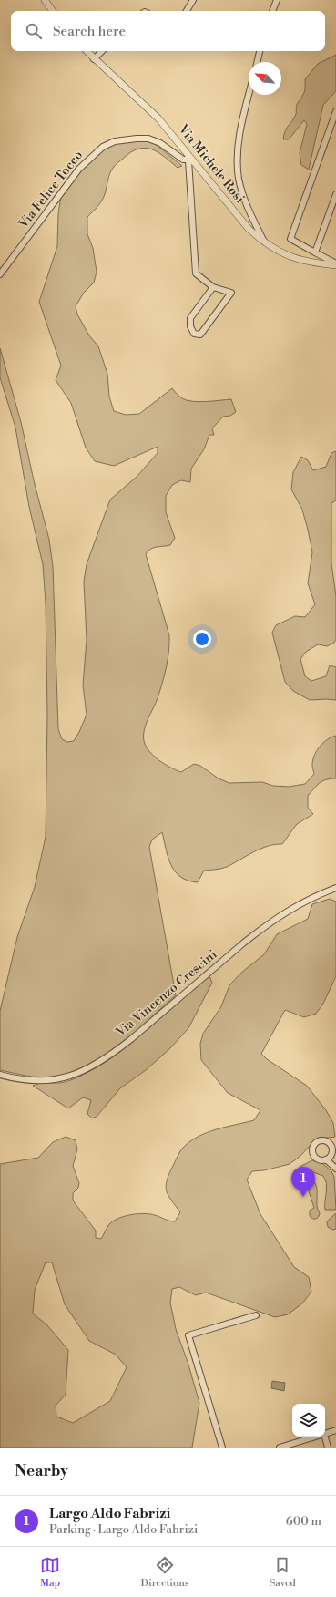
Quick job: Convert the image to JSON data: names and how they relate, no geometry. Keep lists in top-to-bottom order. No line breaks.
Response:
{"streets":{"street":["Via Michele Rosi","Via Felice Tocco","Via Vincenzo Crescini"]},"crossings":[["Via Michele Rosi","Via Felice Tocco"]],"north":"top left","page":{"search":"Search here","pins":"1","heading":"Nearby","list":[{"mark":"1","name":"Largo Aldo Fabrizi","note":"Parking · Largo Aldo Fabrizi","value":"600 m"}],"nav":["Map","Directions","Saved"]}}
